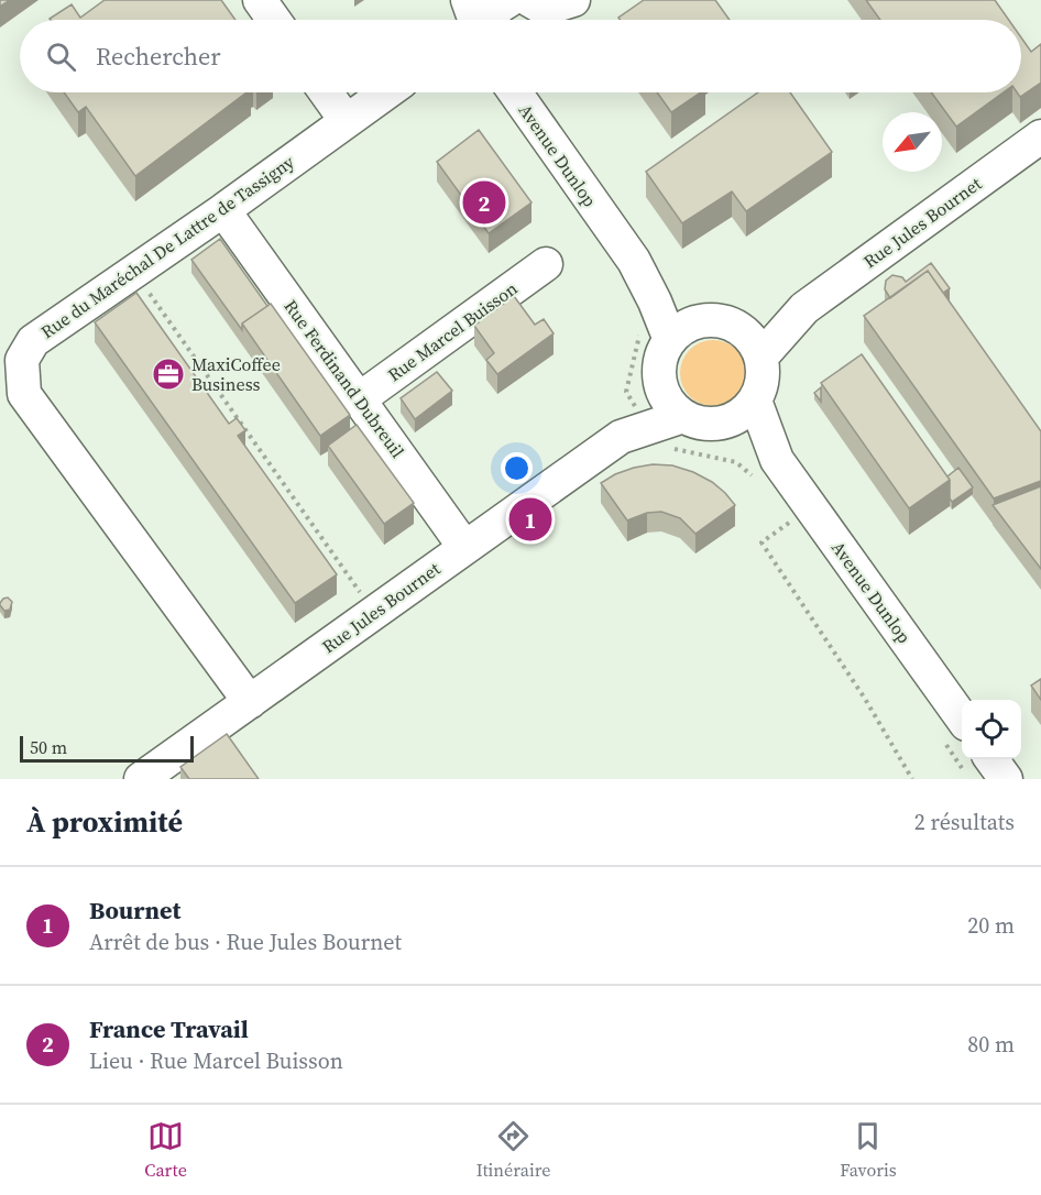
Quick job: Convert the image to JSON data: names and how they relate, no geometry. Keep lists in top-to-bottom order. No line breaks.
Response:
{"streets":{"street":["Avenue Dunlop","Rue Jules Bournet","Rue du Maréchal De Lattre de Tassigny","Rue Marcel Buisson","Rue Ferdinand Dubreuil"]},"crossings":[["Avenue Dunlop","Rue Jules Bournet"],["Rue Jules Bournet","Rue du Maréchal De Lattre de Tassigny"],["Rue Jules Bournet","Rue Ferdinand Dubreuil"],["Rue du Maréchal De Lattre de Tassigny","Rue Ferdinand Dubreuil"],["Rue Marcel Buisson","Rue Ferdinand Dubreuil"]],"places":{"office":["MaxiCoffee Business"]},"scale_bar":"50 m","north":"bottom left","page":{"search":"Rechercher","pins":["2","1"],"scale":"50 m","heading":["À proximité","2 résultats"],"list":[{"mark":"1","name":"Bournet","note":"Arrêt de bus · Rue Jules Bournet","value":"20 m"},{"mark":"2","name":"France Travail","note":"Lieu · Rue Marcel Buisson","value":"80 m"}],"nav":["Carte","Itinéraire","Favoris"]}}
